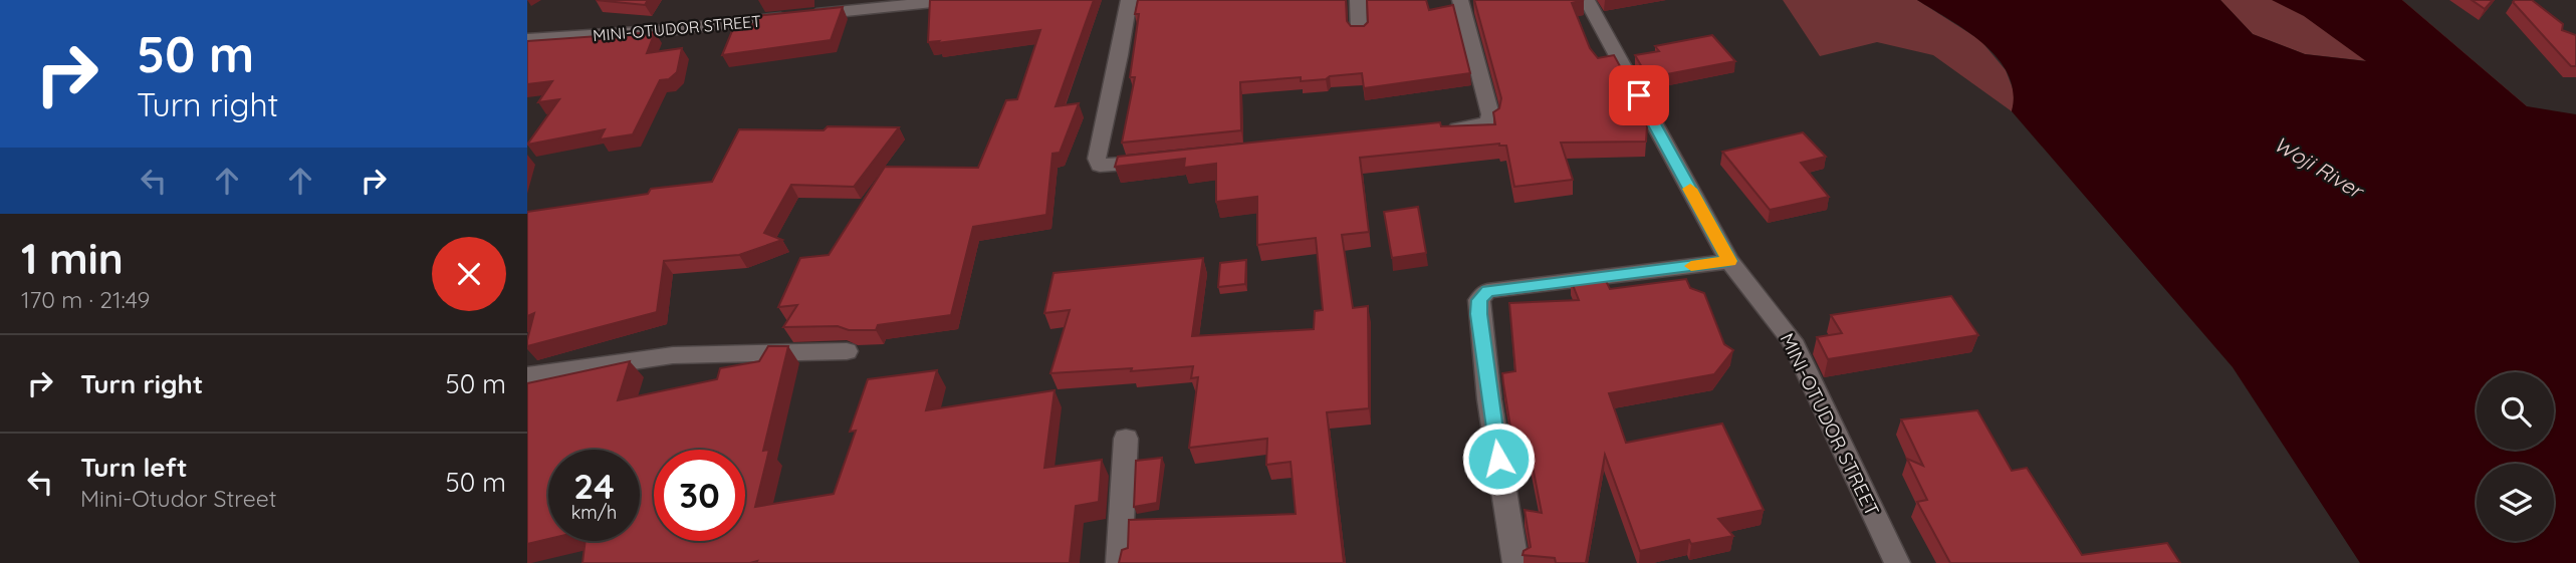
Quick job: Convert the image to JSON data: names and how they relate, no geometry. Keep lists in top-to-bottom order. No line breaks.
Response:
{"streets":{"street":["MINI-OTUDOR STREET"]},"water":["Woji River"],"page":{"turn":["50 m","Turn right"],"heading":["1 min","170 m · 21:49"],"list":[{"name":"Turn right","value":"50 m"},{"name":"Turn left","note":"Mini-Otudor Street","value":"50 m"}],"speed":"24 km/h","limit":"30"}}
